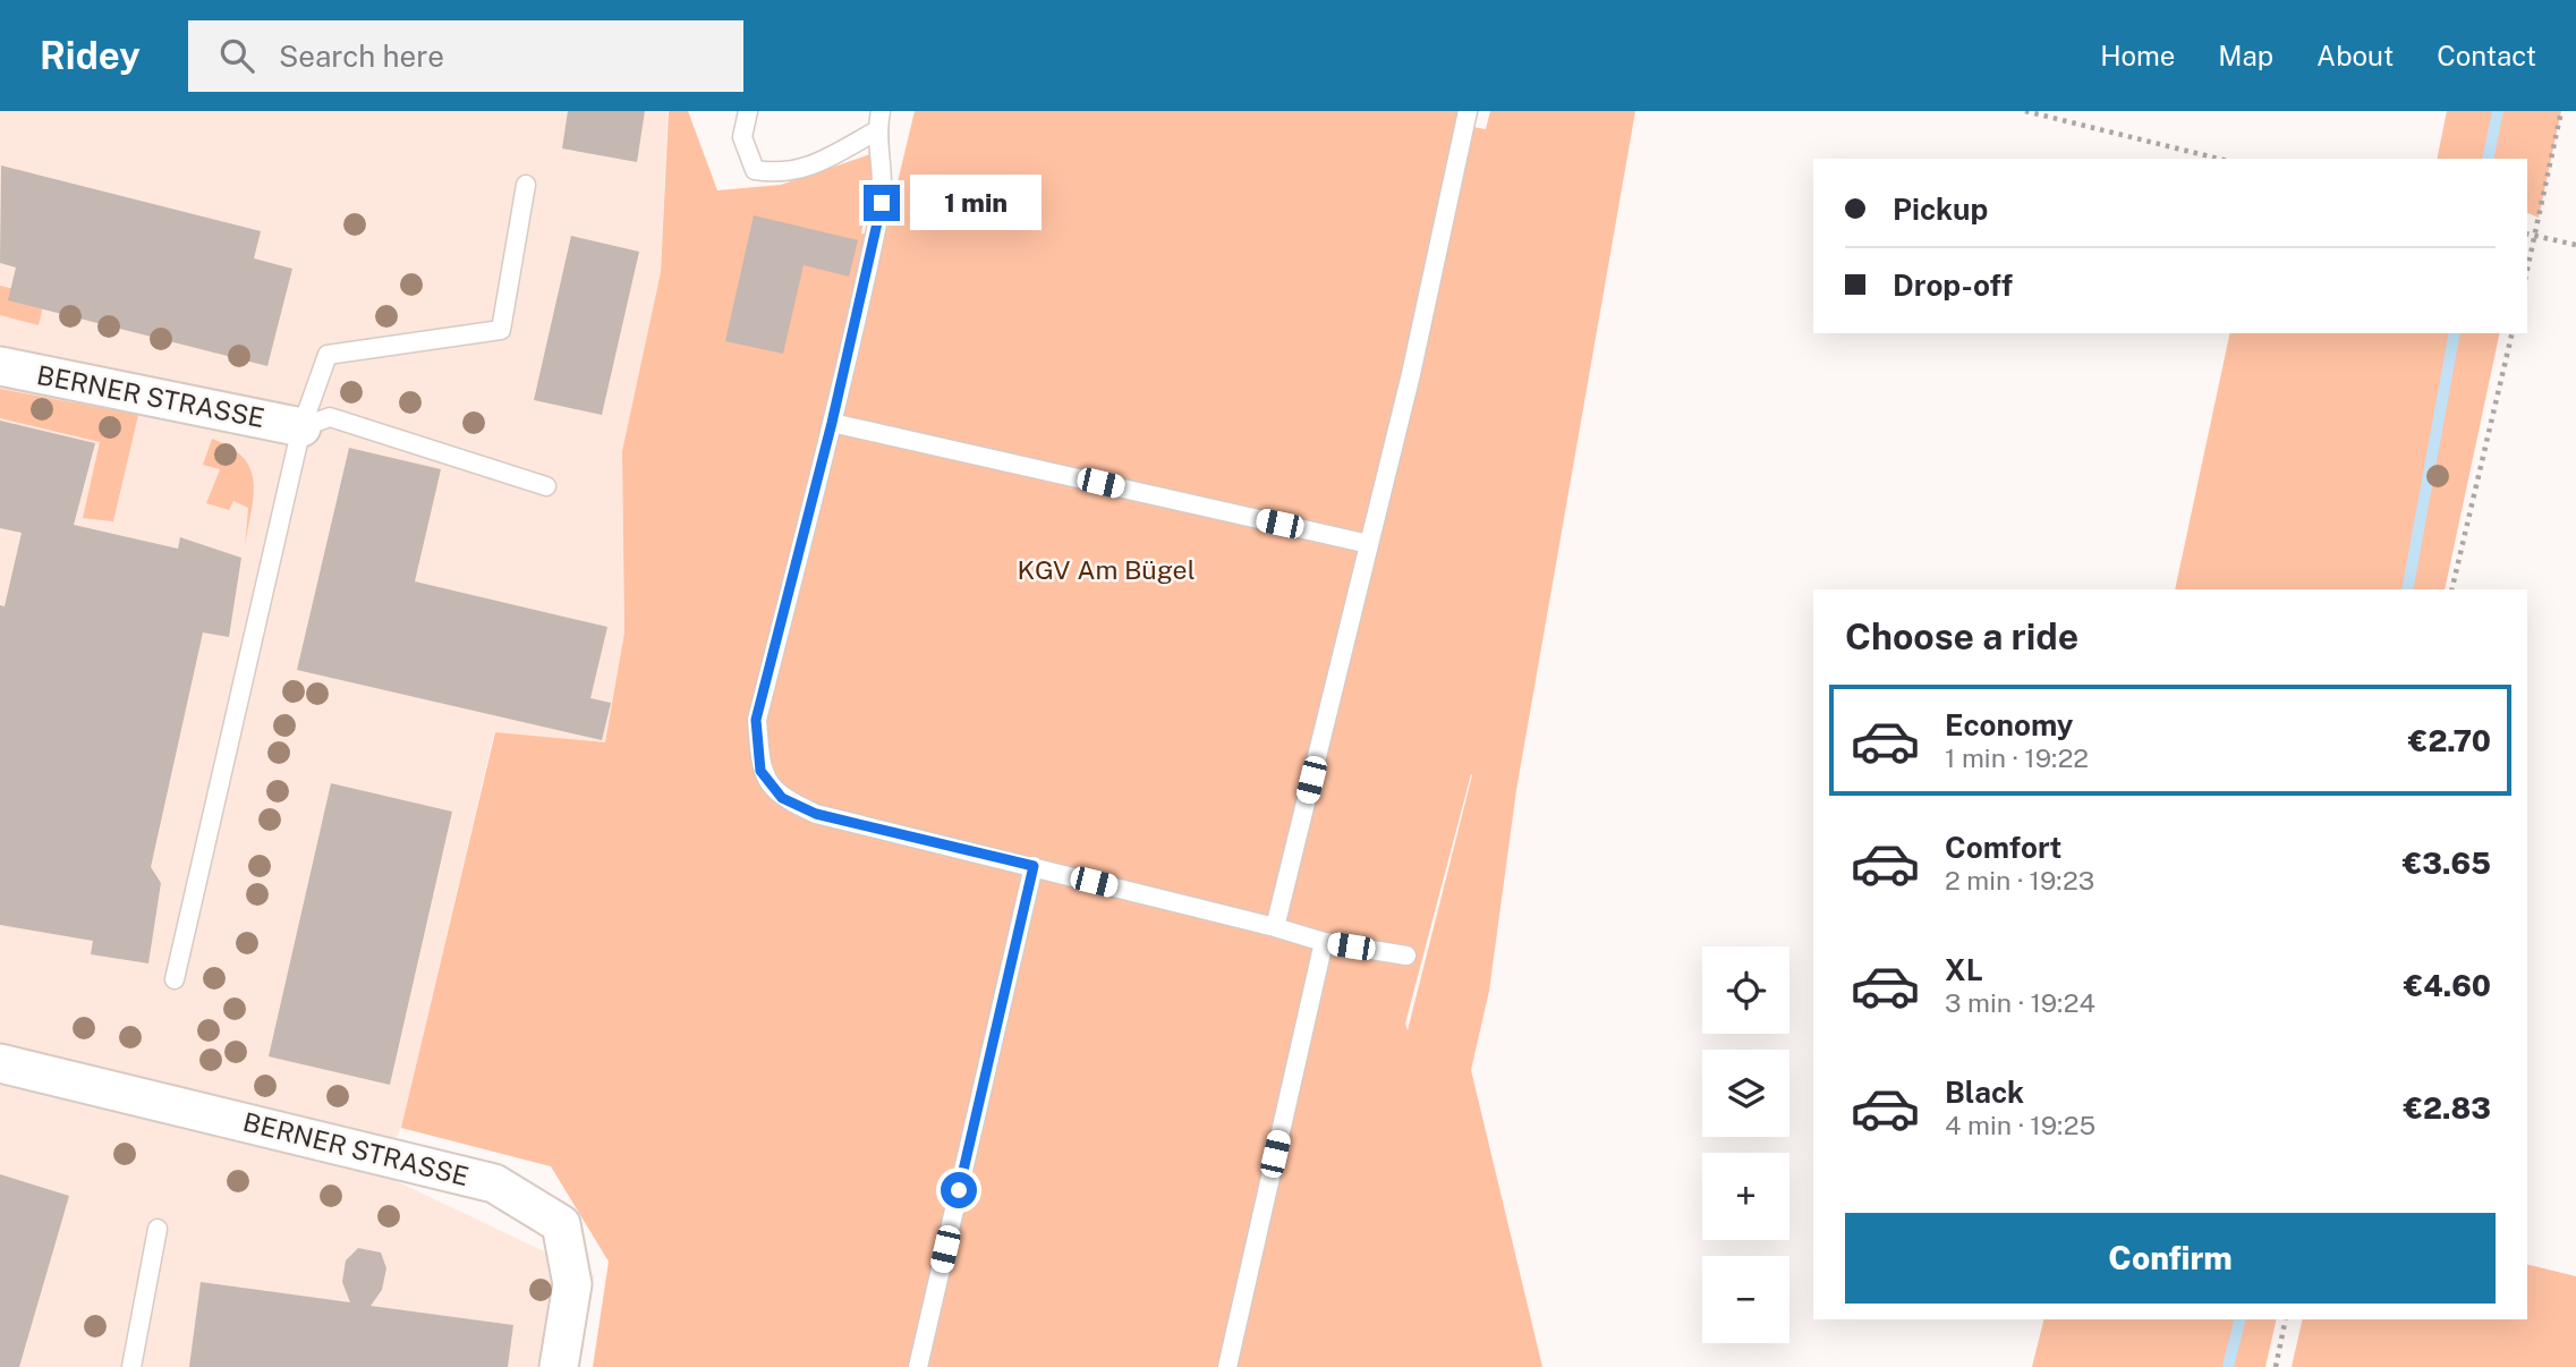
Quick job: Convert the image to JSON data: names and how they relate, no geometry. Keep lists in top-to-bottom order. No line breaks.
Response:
{"streets":{"street":["BERNER STRASSE"]},"parks":["KGV Am Bügel"],"page":{"header":"Ridey","search":"Search here","nav":["Home","Map","About","Contact"],"banner":["Pickup","Drop-off"],"bubble":"1 min","heading":"Choose a ride","list":[{"name":"Economy","note":"1 min · 19:22","value":"€2.70"},{"name":"Comfort","note":"2 min · 19:23","value":"€3.65"},{"name":"XL","note":"3 min · 19:24","value":"€4.60"},{"name":"Black","note":"4 min · 19:25","value":"€2.83"}],"map_buttons":["+","−"],"buttons":"Confirm"}}
